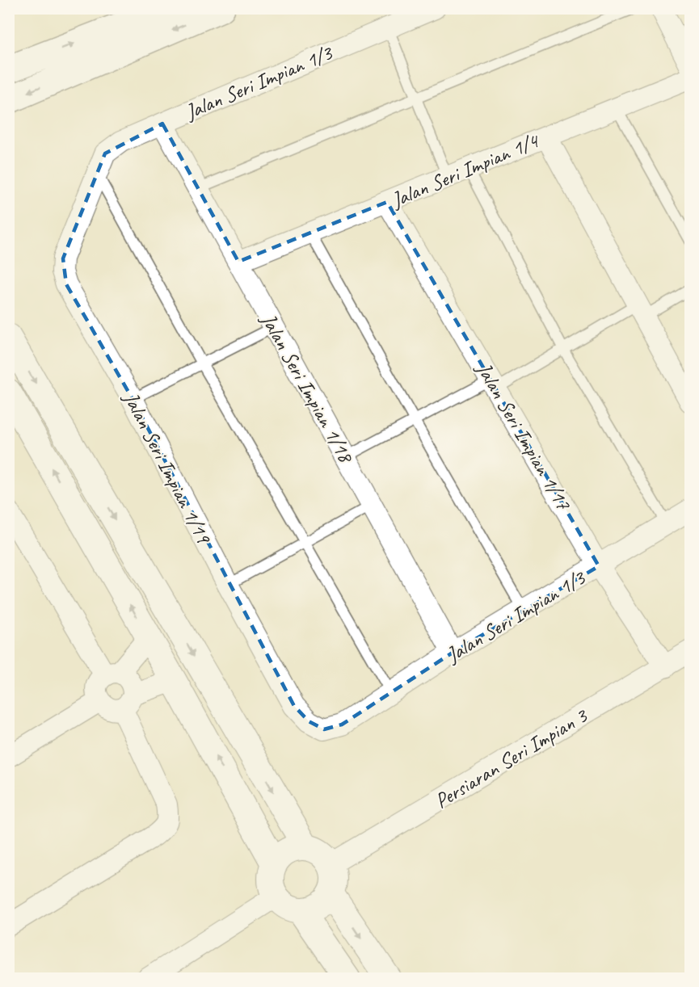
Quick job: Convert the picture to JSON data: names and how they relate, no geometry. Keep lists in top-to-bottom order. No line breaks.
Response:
{"streets":{"street":["Jalan Seri Impian 1/3","Jalan Seri Impian 1/4","Jalan Seri Impian 1/18","Jalan Seri Impian 1/17","Jalan Seri Impian 1/19","Persiaran Seri Impian 3"]},"crossings":[["Jalan Seri Impian 1/3","Jalan Seri Impian 1/18"],["Jalan Seri Impian 1/3","Jalan Seri Impian 1/17"],["Jalan Seri Impian 1/3","Jalan Seri Impian 1/19"],["Jalan Seri Impian 1/4","Jalan Seri Impian 1/18"],["Jalan Seri Impian 1/4","Jalan Seri Impian 1/17"],["Jalan Seri Impian 1/17","Persiaran Seri Impian 3"]]}
